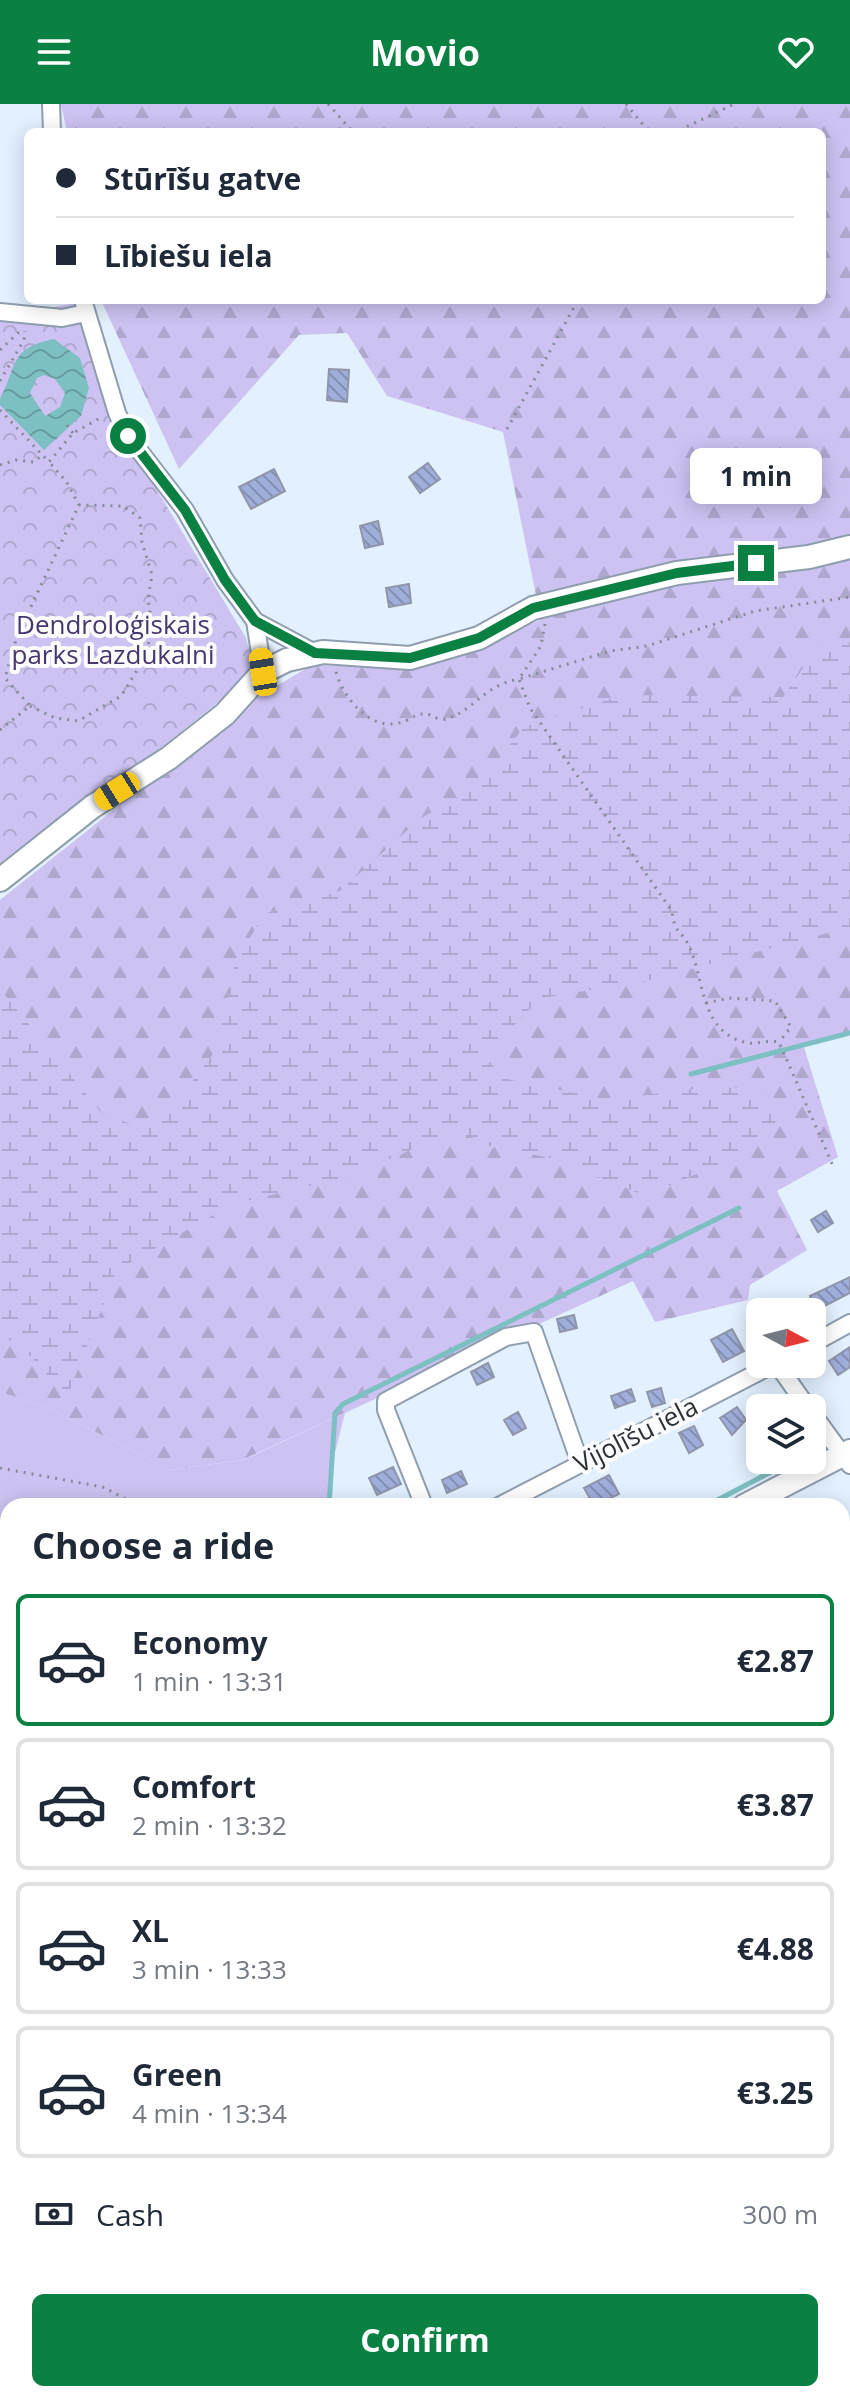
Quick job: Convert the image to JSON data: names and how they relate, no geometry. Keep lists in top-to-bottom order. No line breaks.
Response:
{"streets":{"street":["Vijolīšu iela"]},"parks":["Dendroloģiskais parks Lazdukalni"],"north":"right","page":{"header":"Movio","banner":["Stūrīšu gatve","Lībiešu iela"],"bubble":"1 min","heading":"Choose a ride","list":[{"name":"Economy","note":"1 min · 13:31","value":"€2.87"},{"name":"Comfort","note":"2 min · 13:32","value":"€3.87"},{"name":"XL","note":"3 min · 13:33","value":"€4.88"},{"name":"Green","note":"4 min · 13:34","value":"€3.25"}],"pay":["Cash","300 m"],"buttons":"Confirm"}}
